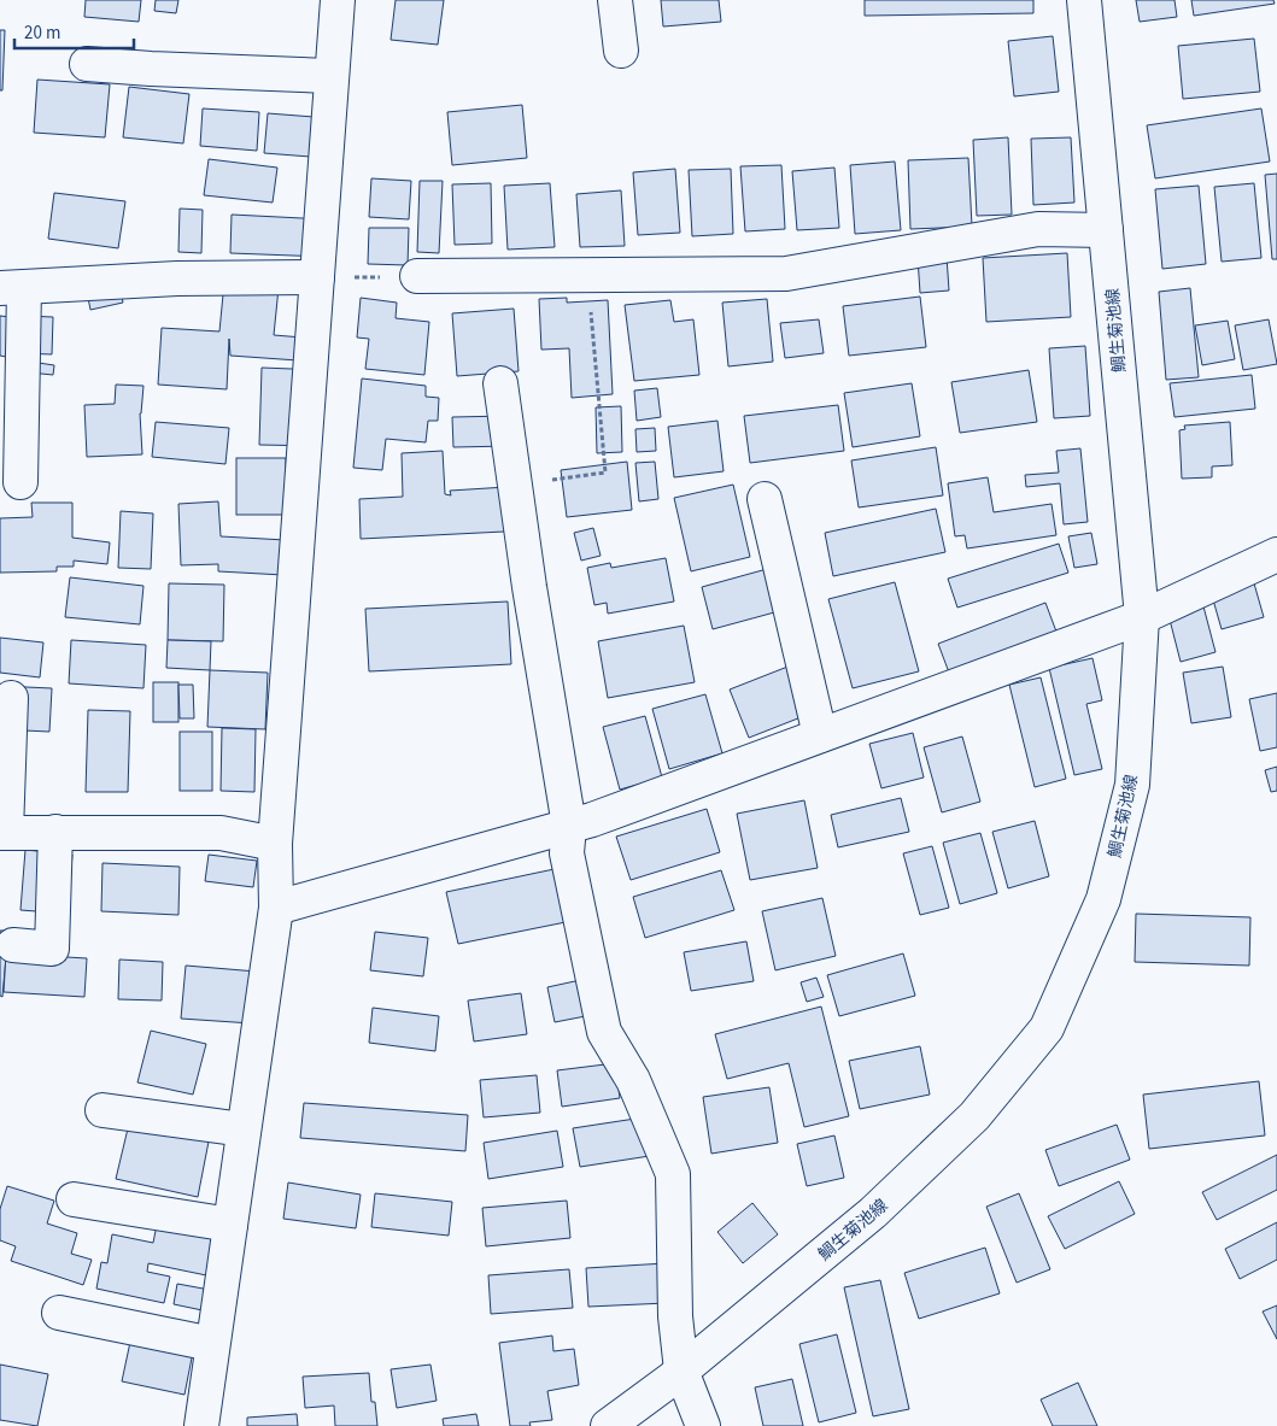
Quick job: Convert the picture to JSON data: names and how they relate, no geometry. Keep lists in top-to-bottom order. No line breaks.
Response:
{"streets":{"street":["鯛生菊池線"]},"scale_bar":"20 m"}
